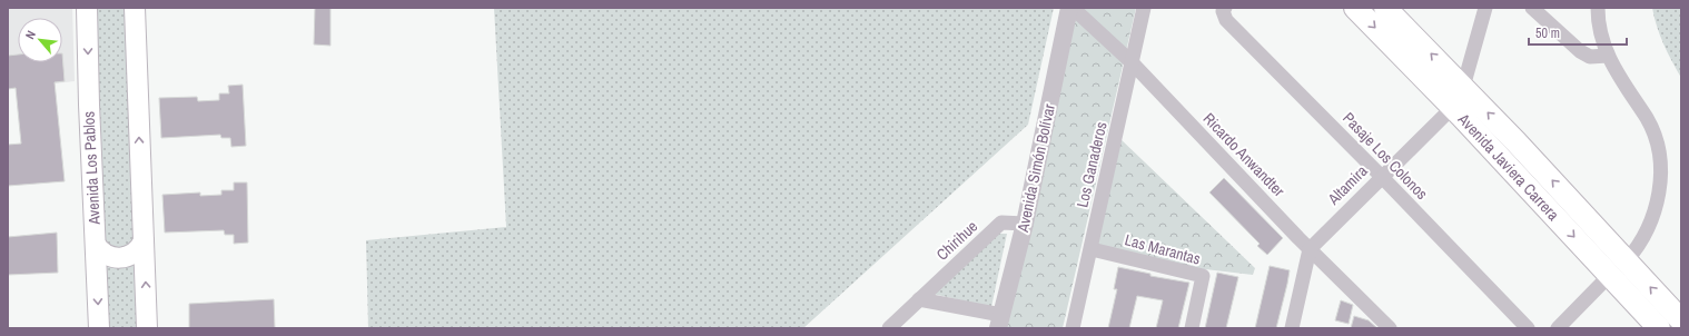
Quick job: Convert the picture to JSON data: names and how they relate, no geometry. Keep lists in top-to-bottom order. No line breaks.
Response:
{"streets":{"main road":["Avenida Javiera Carrera","Avenida Los Pablos"],"street":["Ricardo Anwandter","Pasaje Los Colonos","Los Ganaderos","Avenida Simón Bolívar","Altamira","Chirihue","Las Marantas"]},"crossings":[["Ricardo Anwandter","Los Ganaderos"],["Ricardo Anwandter","Avenida Simón Bolívar"],["Ricardo Anwandter","Altamira"],["Pasaje Los Colonos","Altamira"],["Los Ganaderos","Las Marantas"],["Avenida Javiera Carrera","Altamira"],["Avenida Simón Bolívar","Chirihue"]],"scale_bar":"50 m","north":"top left"}
